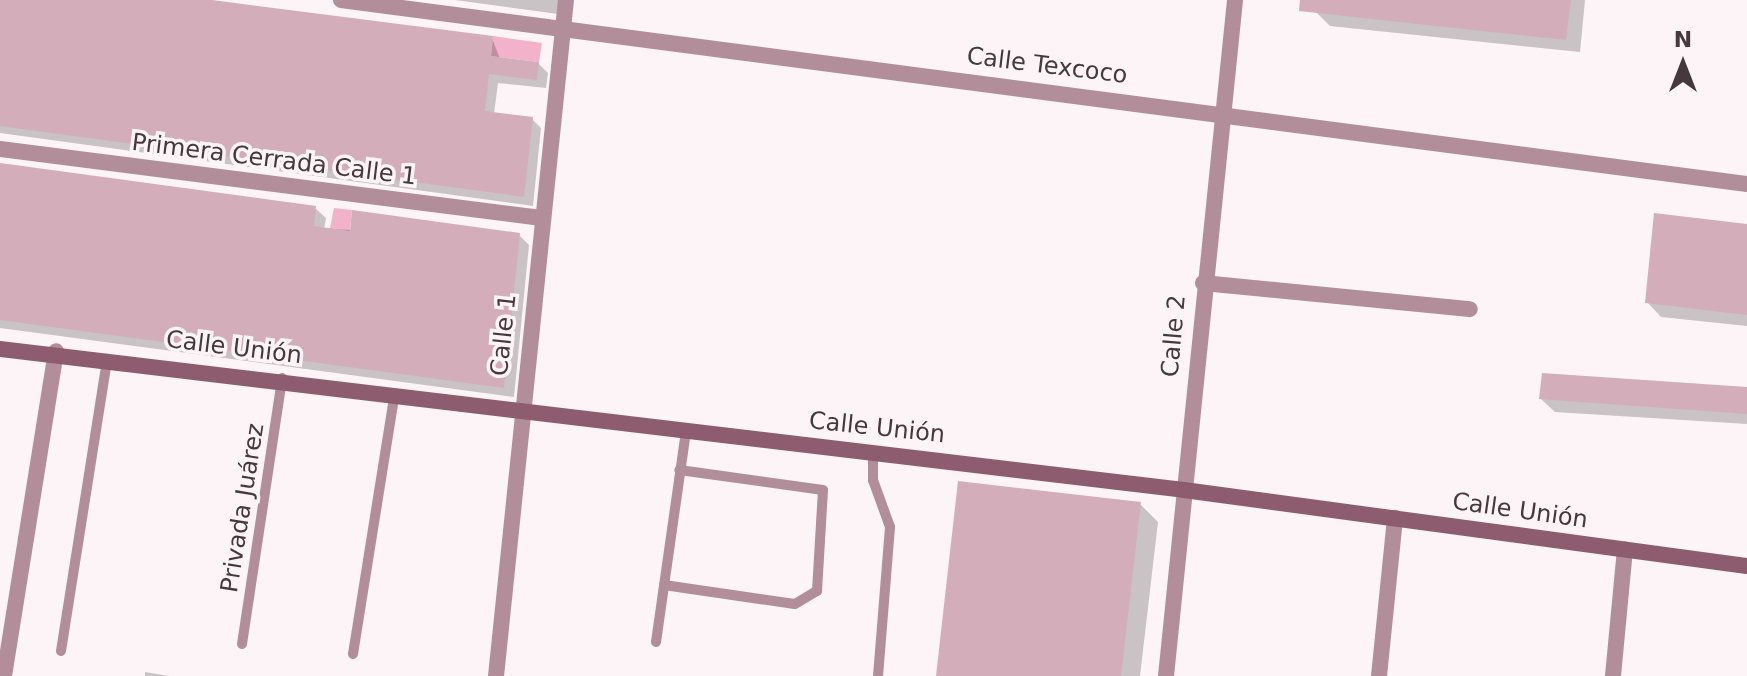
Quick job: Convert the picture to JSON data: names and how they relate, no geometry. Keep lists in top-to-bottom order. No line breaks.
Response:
{"streets":{"street":["Calle Texcoco","Primera Cerrada Calle 1","Calle 1","Calle 2","Calle Unión"],"lane":["Privada Juárez"]},"crossings":[["Calle Texcoco","Calle 1"],["Calle Texcoco","Calle 2"],["Primera Cerrada Calle 1","Calle 1"],["Calle 1","Calle Unión"],["Calle 2","Calle Unión"],["Calle Unión","Privada Juárez"]],"north":"top"}
